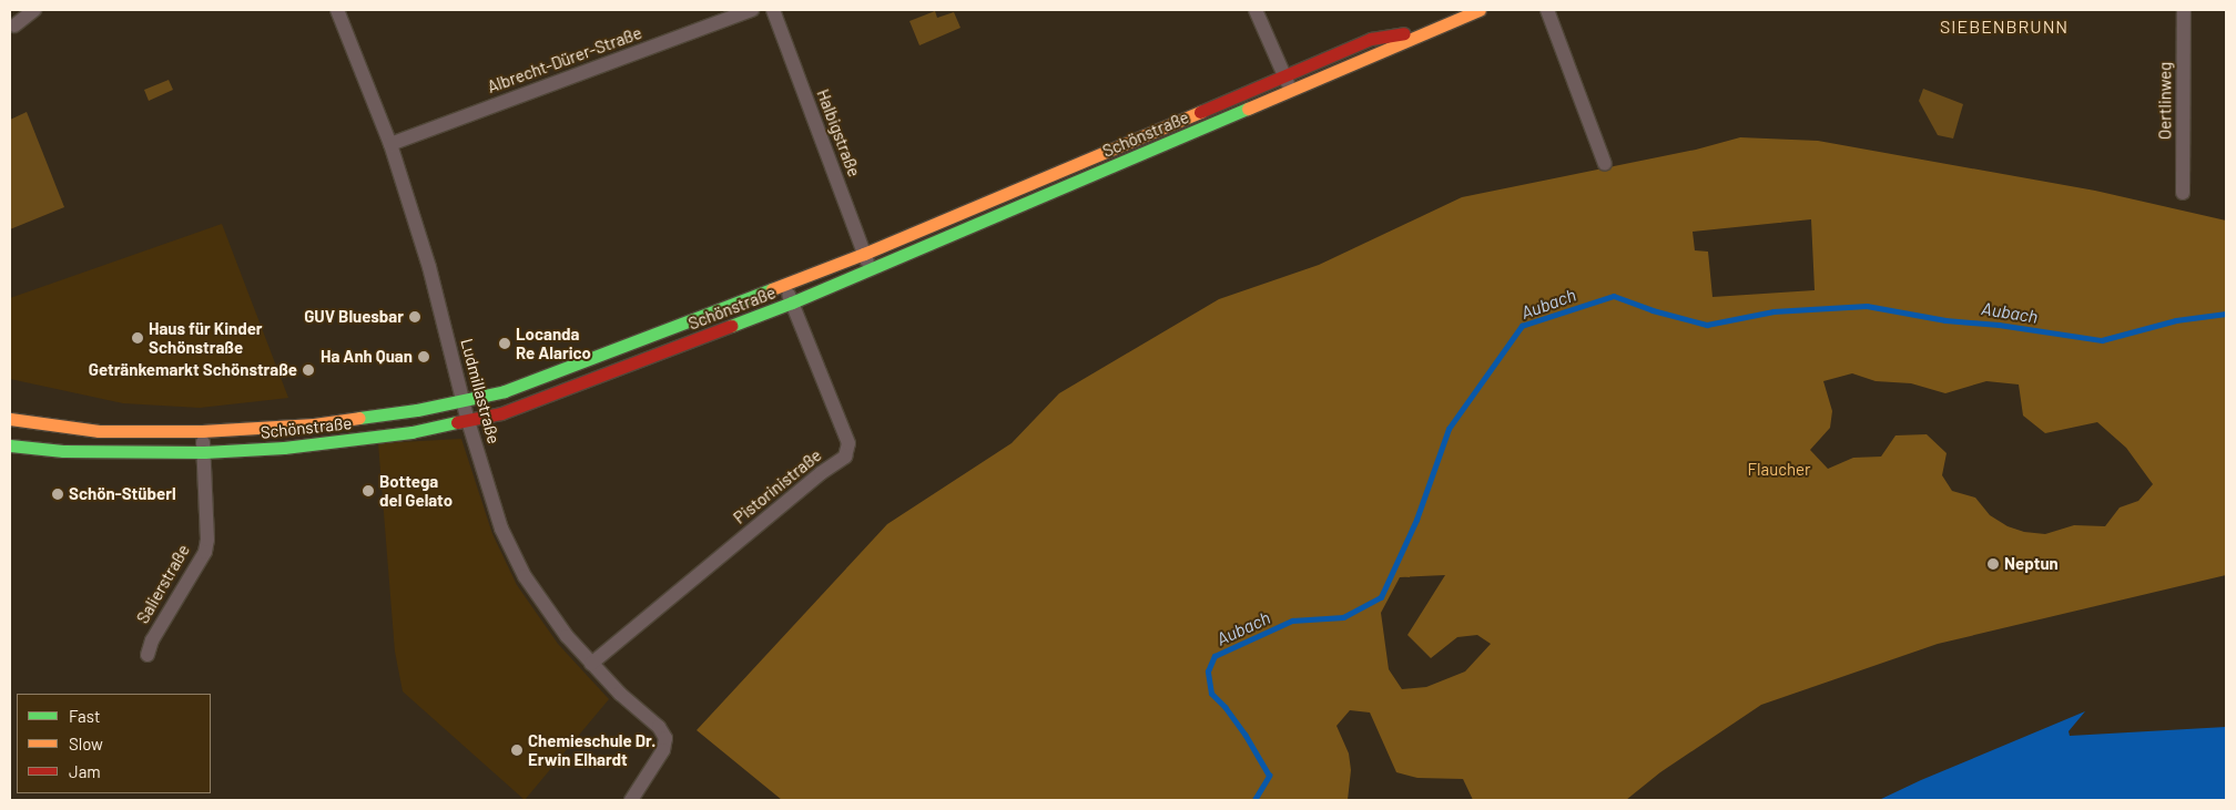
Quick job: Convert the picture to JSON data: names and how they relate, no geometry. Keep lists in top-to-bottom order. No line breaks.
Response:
{"streets":{"street":["Albrecht-Dürer-Straße","Oertlinweg","Halbigstraße","Schönstraße","Ludmillastraße","Pistorinistraße","Salierstraße"]},"crossings":[["Albrecht-Dürer-Straße","Ludmillastraße"],["Halbigstraße","Schönstraße"],["Schönstraße","Ludmillastraße"],["Schönstraße","Pistorinistraße"],["Schönstraße","Salierstraße"],["Ludmillastraße","Pistorinistraße"]],"districts":["SIEBENBRUNN"],"water":["Aubach"],"parks":["Flaucher"],"places":["GUV Bluesbar","Haus für Kinder Schönstraße","Locanda Re Alarico","Ha Anh Quan","Getränkemarkt Schönstraße","Bottega del Gelato","Schön-Stüberl","Neptun","Chemieschule Dr. Erwin Elhardt"],"legend":["Fast","Slow","Jam"]}
